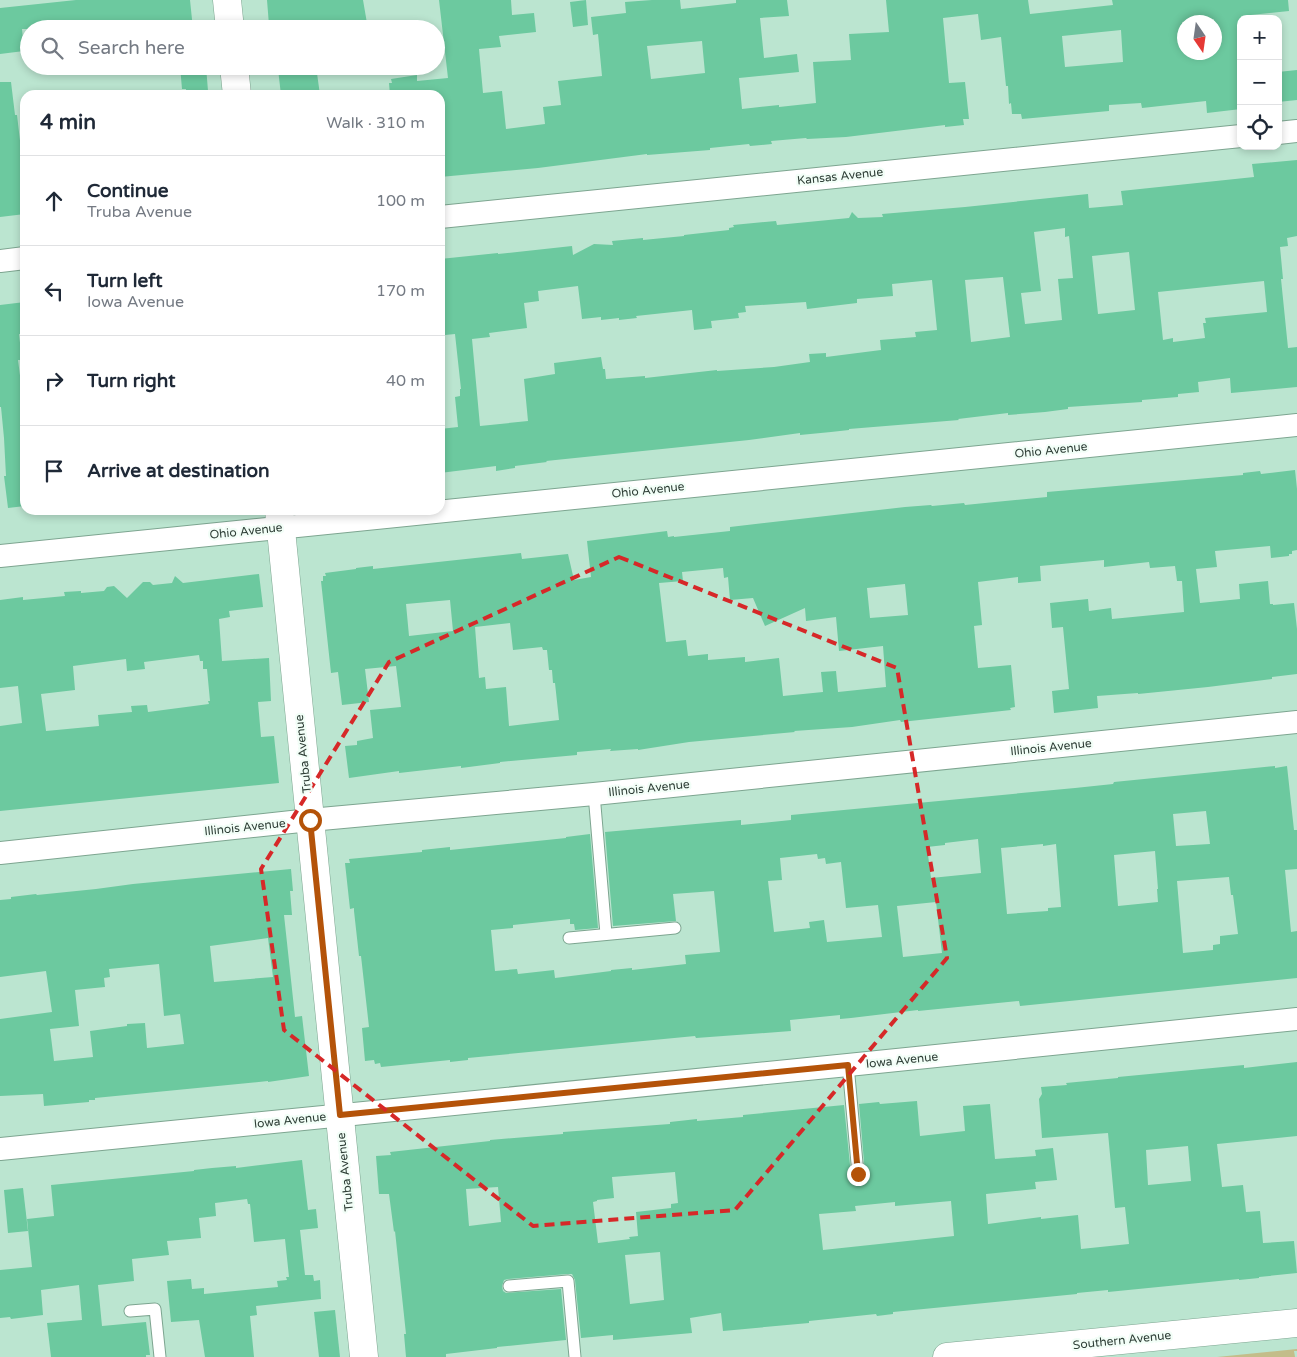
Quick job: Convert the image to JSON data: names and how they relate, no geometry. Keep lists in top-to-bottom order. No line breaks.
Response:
{"streets":{"street":["Kansas Avenue","Ohio Avenue","Illinois Avenue","Truba Avenue","Iowa Avenue","Southern Avenue"]},"crossings":[["Ohio Avenue","Truba Avenue"],["Illinois Avenue","Truba Avenue"],["Truba Avenue","Iowa Avenue"]],"north":"bottom","page":{"map_buttons":["+","−"],"search":"Search here","heading":["4 min","Walk · 310 m"],"list":[["Continue","Truba Avenue","100 m"],["Turn left","Iowa Avenue","170 m"],["Turn right","40 m"],"Arrive at destination"]}}
